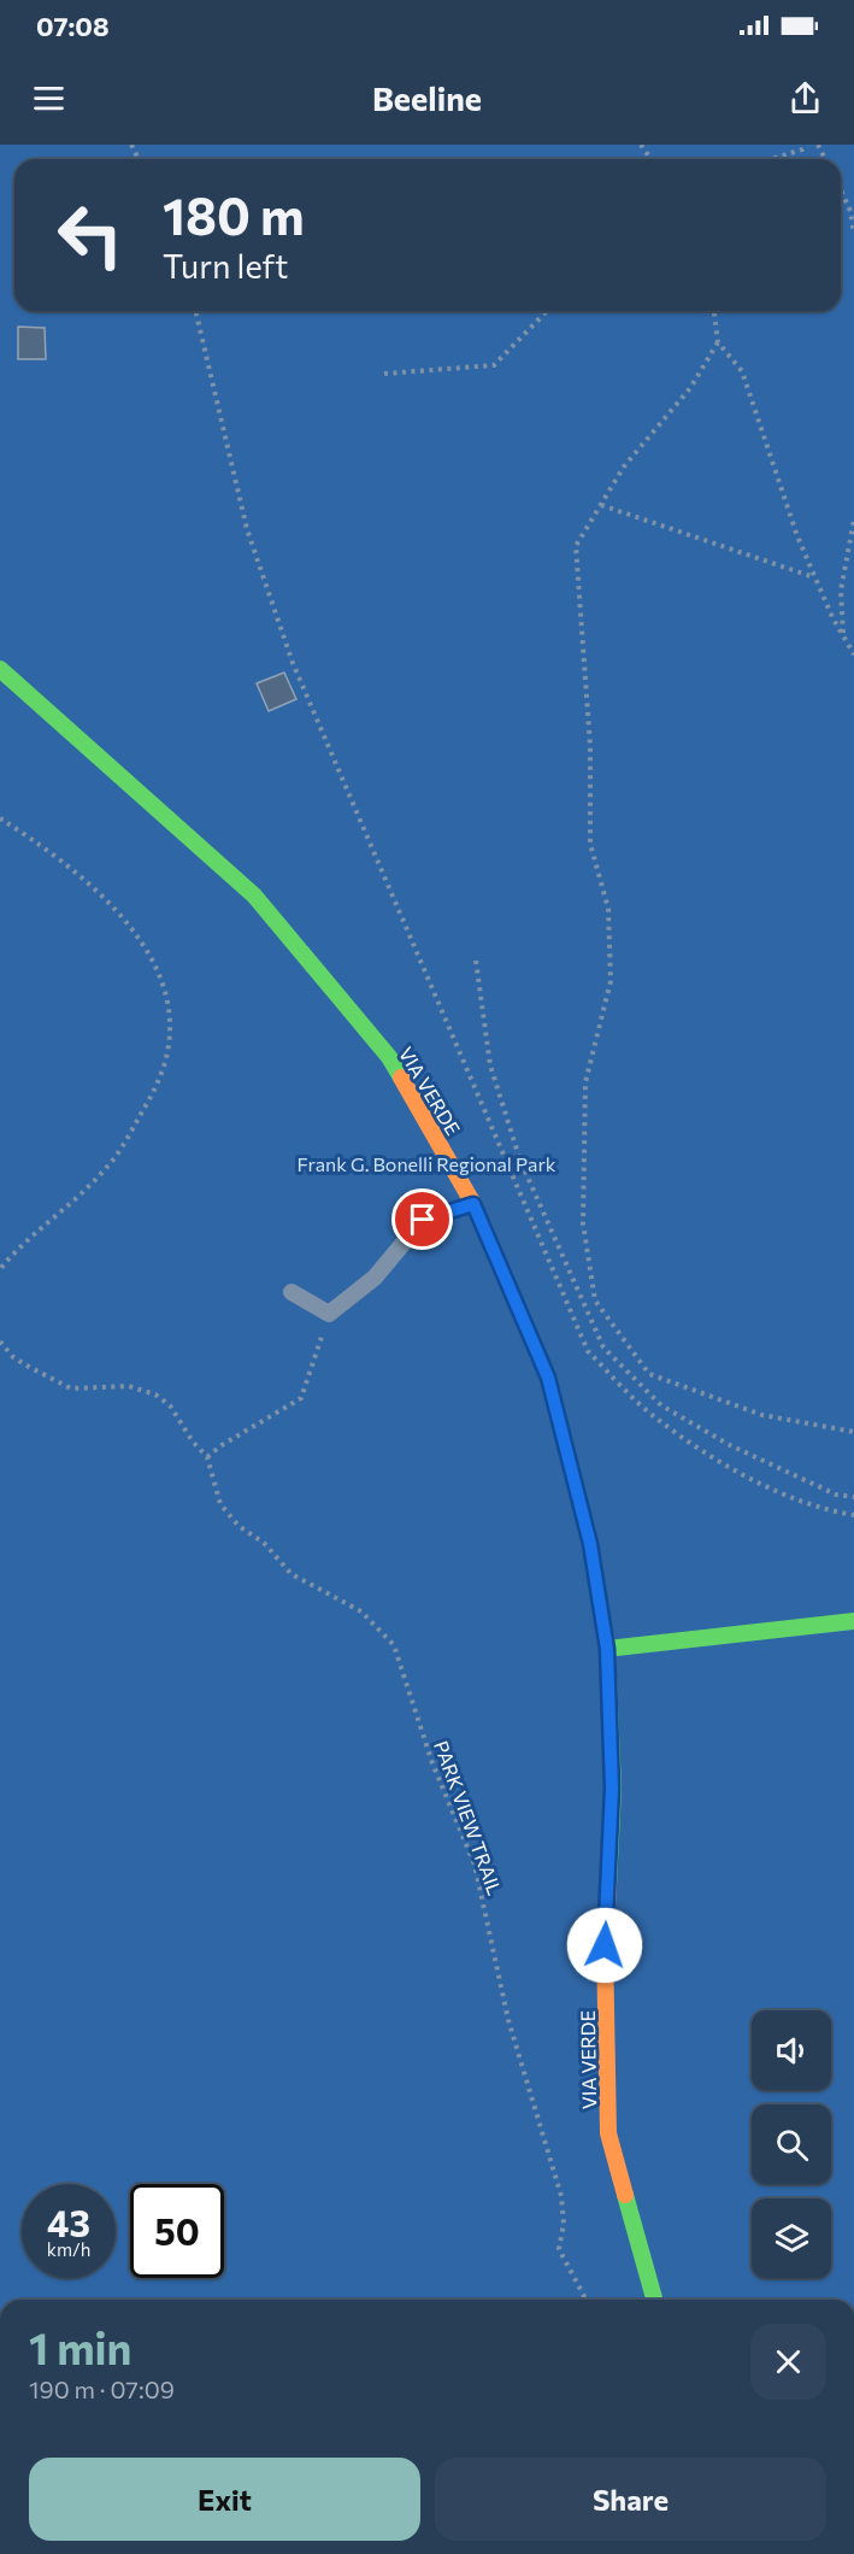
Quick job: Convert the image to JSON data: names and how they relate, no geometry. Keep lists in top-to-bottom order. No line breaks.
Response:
{"streets":{"main road":["VIA VERDE"],"path":["PARK VIEW TRAIL"]},"parks":["Frank G. Bonelli Regional Park"],"page":{"status":"07:08","header":"Beeline","turn":["180 m","Turn left"],"speed":"43 km/h","limit":"50","heading":["1 min","190 m · 07:09"],"buttons":["Exit","Share"]}}
